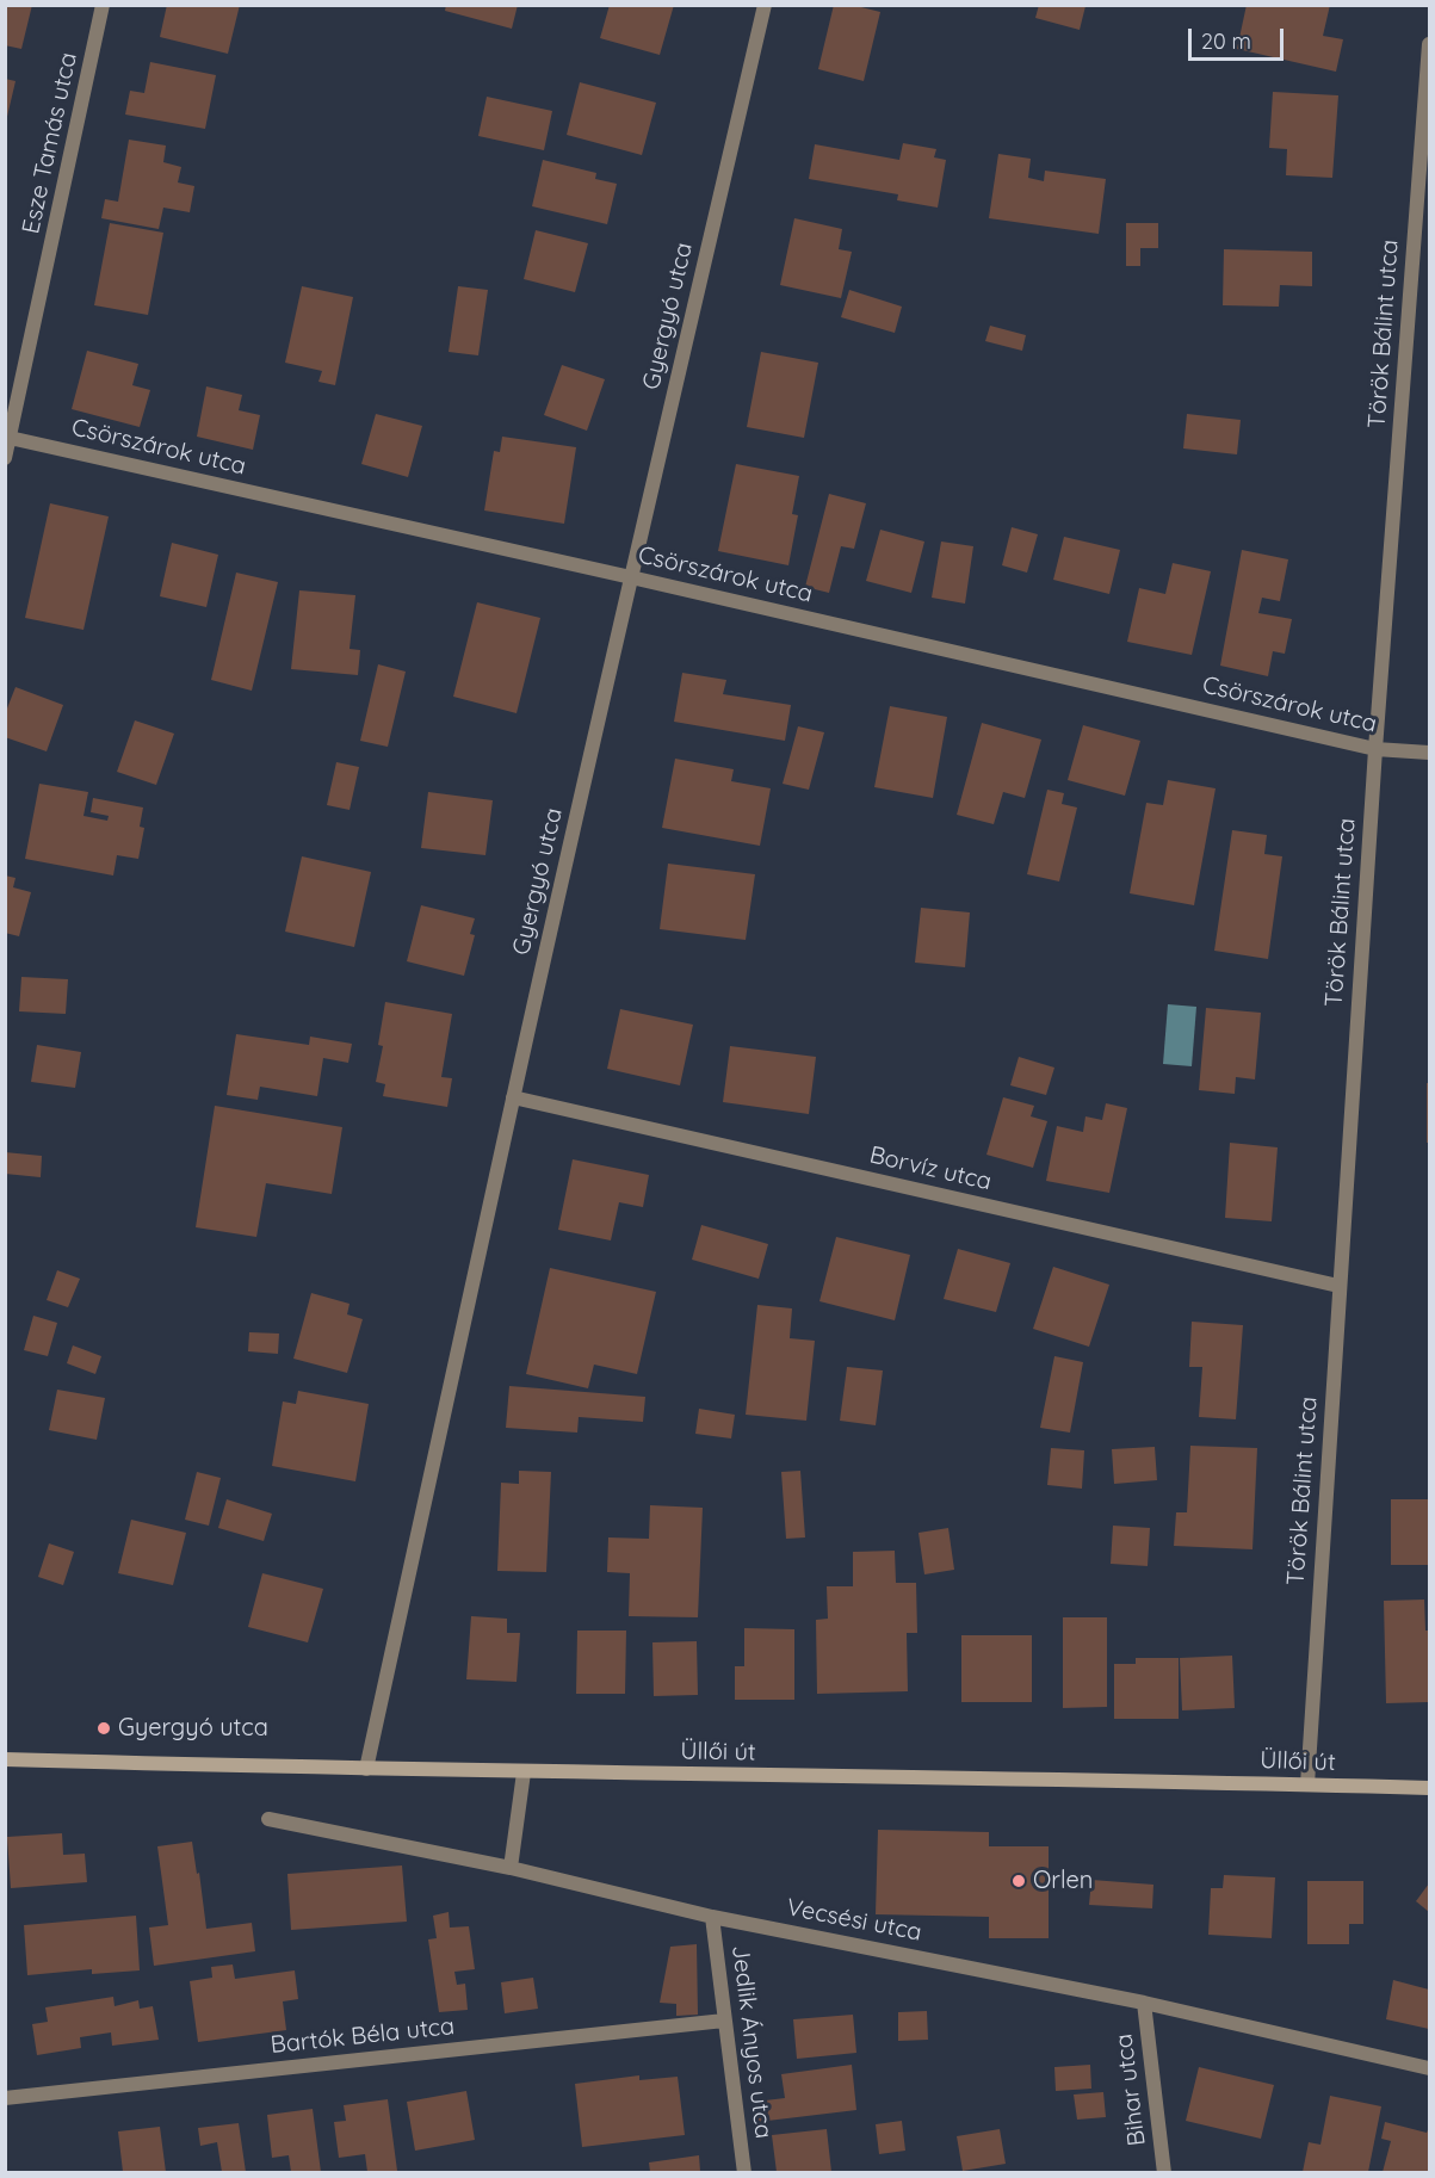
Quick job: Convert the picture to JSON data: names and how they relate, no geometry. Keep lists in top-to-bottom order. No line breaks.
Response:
{"streets":{"main road":["Üllői út"],"street":["Esze Tamás utca","Gyergyó utca","Török Bálint utca","Csörszárok utca","Borvíz utca","Vecsési utca","Bartók Béla utca","Jedlik Ányos utca","Bihar utca"]},"crossings":[["Esze Tamás utca","Csörszárok utca"],["Gyergyó utca","Csörszárok utca"],["Gyergyó utca","Borvíz utca"],["Gyergyó utca","Üllői út"],["Török Bálint utca","Csörszárok utca"],["Török Bálint utca","Borvíz utca"],["Török Bálint utca","Üllői út"],["Vecsési utca","Jedlik Ányos utca"],["Vecsési utca","Bihar utca"],["Bartók Béla utca","Jedlik Ányos utca"]],"places":["Gyergyó utca","Orlen"],"scale_bar":"20 m"}
